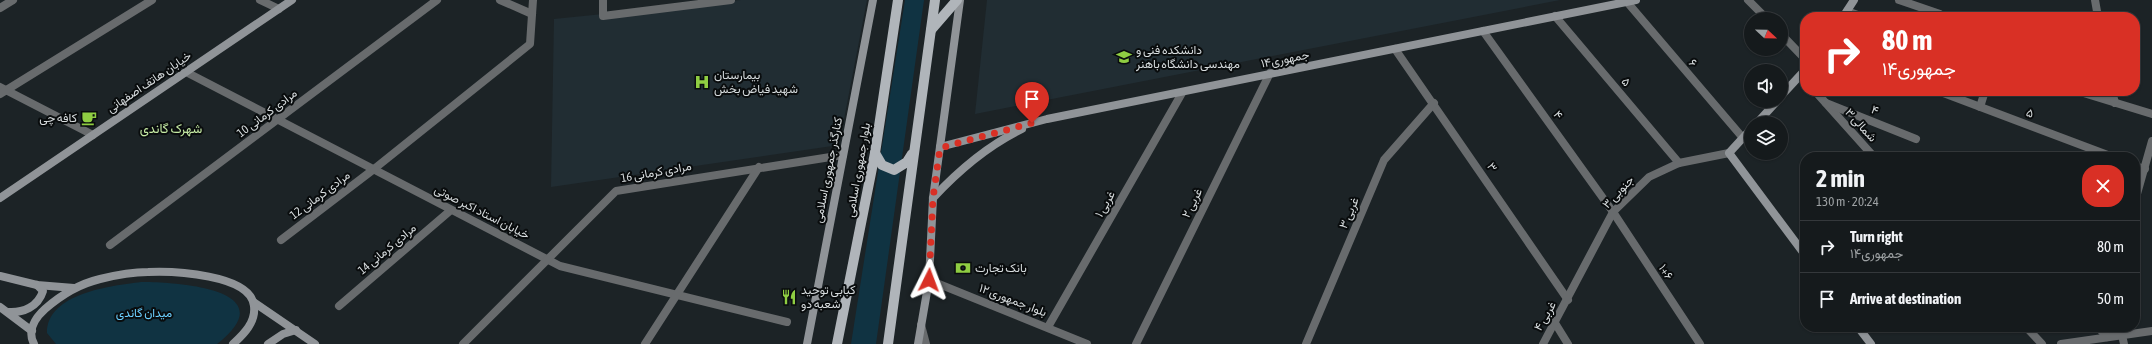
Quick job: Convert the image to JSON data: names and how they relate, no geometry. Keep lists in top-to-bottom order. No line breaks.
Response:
{"streets":{"main road":["بلوار جمهوری اسلامی"],"street":["جمهوری۱۴","۶","خیابان هاتف اصفهانی","۵","۴","مرادی کرمانی 10","۳ شمالی","۳","کنارگذر جمهوری اسلامی","مرادی کرمانی 16","۳ جنوبی","مرادی کرمانی 12","۲ غربی","۱ غربی","خیابان استاد اکبر صوتی","۳ غربی","مرادی کرمانی 14","۱+۶","بلوار جمهوری ۱۲","۴ غربی"]},"crossings":[["جمهوری۱۴","۶"],["جمهوری۱۴","۵"],["جمهوری۱۴","۴"],["جمهوری۱۴","۳"],["جمهوری۱۴","۲ غربی"],["جمهوری۱۴","۱ غربی"],["خیابان هاتف اصفهانی","خیابان استاد اکبر صوتی"],["۵","۳ جنوبی"],["۴","۳ شمالی"],["۴","۳ جنوبی"],["۴","۱+۶"],["مرادی کرمانی 10","خیابان استاد اکبر صوتی"],["۳","۳ جنوبی"],["۳","۳ غربی"],["۳","۴ غربی"],["کنارگذر جمهوری اسلامی","مرادی کرمانی 16"],["مرادی کرمانی 16","خیابان استاد اکبر صوتی"],["۳ جنوبی","۱+۶"],["۳ جنوبی","۴ غربی"],["مرادی کرمانی 12","خیابان استاد اکبر صوتی"],["۱ غربی","بلوار جمهوری ۱۲"],["خیابان استاد اکبر صوتی","مرادی کرمانی 14"]],"districts":["شهرک گاندی"],"parks":["میدان گاندی"],"places":{"school or university":["دانشکده فنی و مهندسی دانشگاه باهنر"],"hospital":["بیمارستان شهید فیاض بخش"],"cafe":["کافه چی"],"bank":["بانک تجارت"],"restaurant":["کبابی توحید شعبه دو"]},"north":"right","page":{"turn":["80 m","جمهوری۱۴"],"heading":["2 min","130 m · 20:24"],"list":[{"name":"Turn right","note":"جمهوری۱۴","value":"80 m"},{"name":"Arrive at destination","value":"50 m"}]}}
